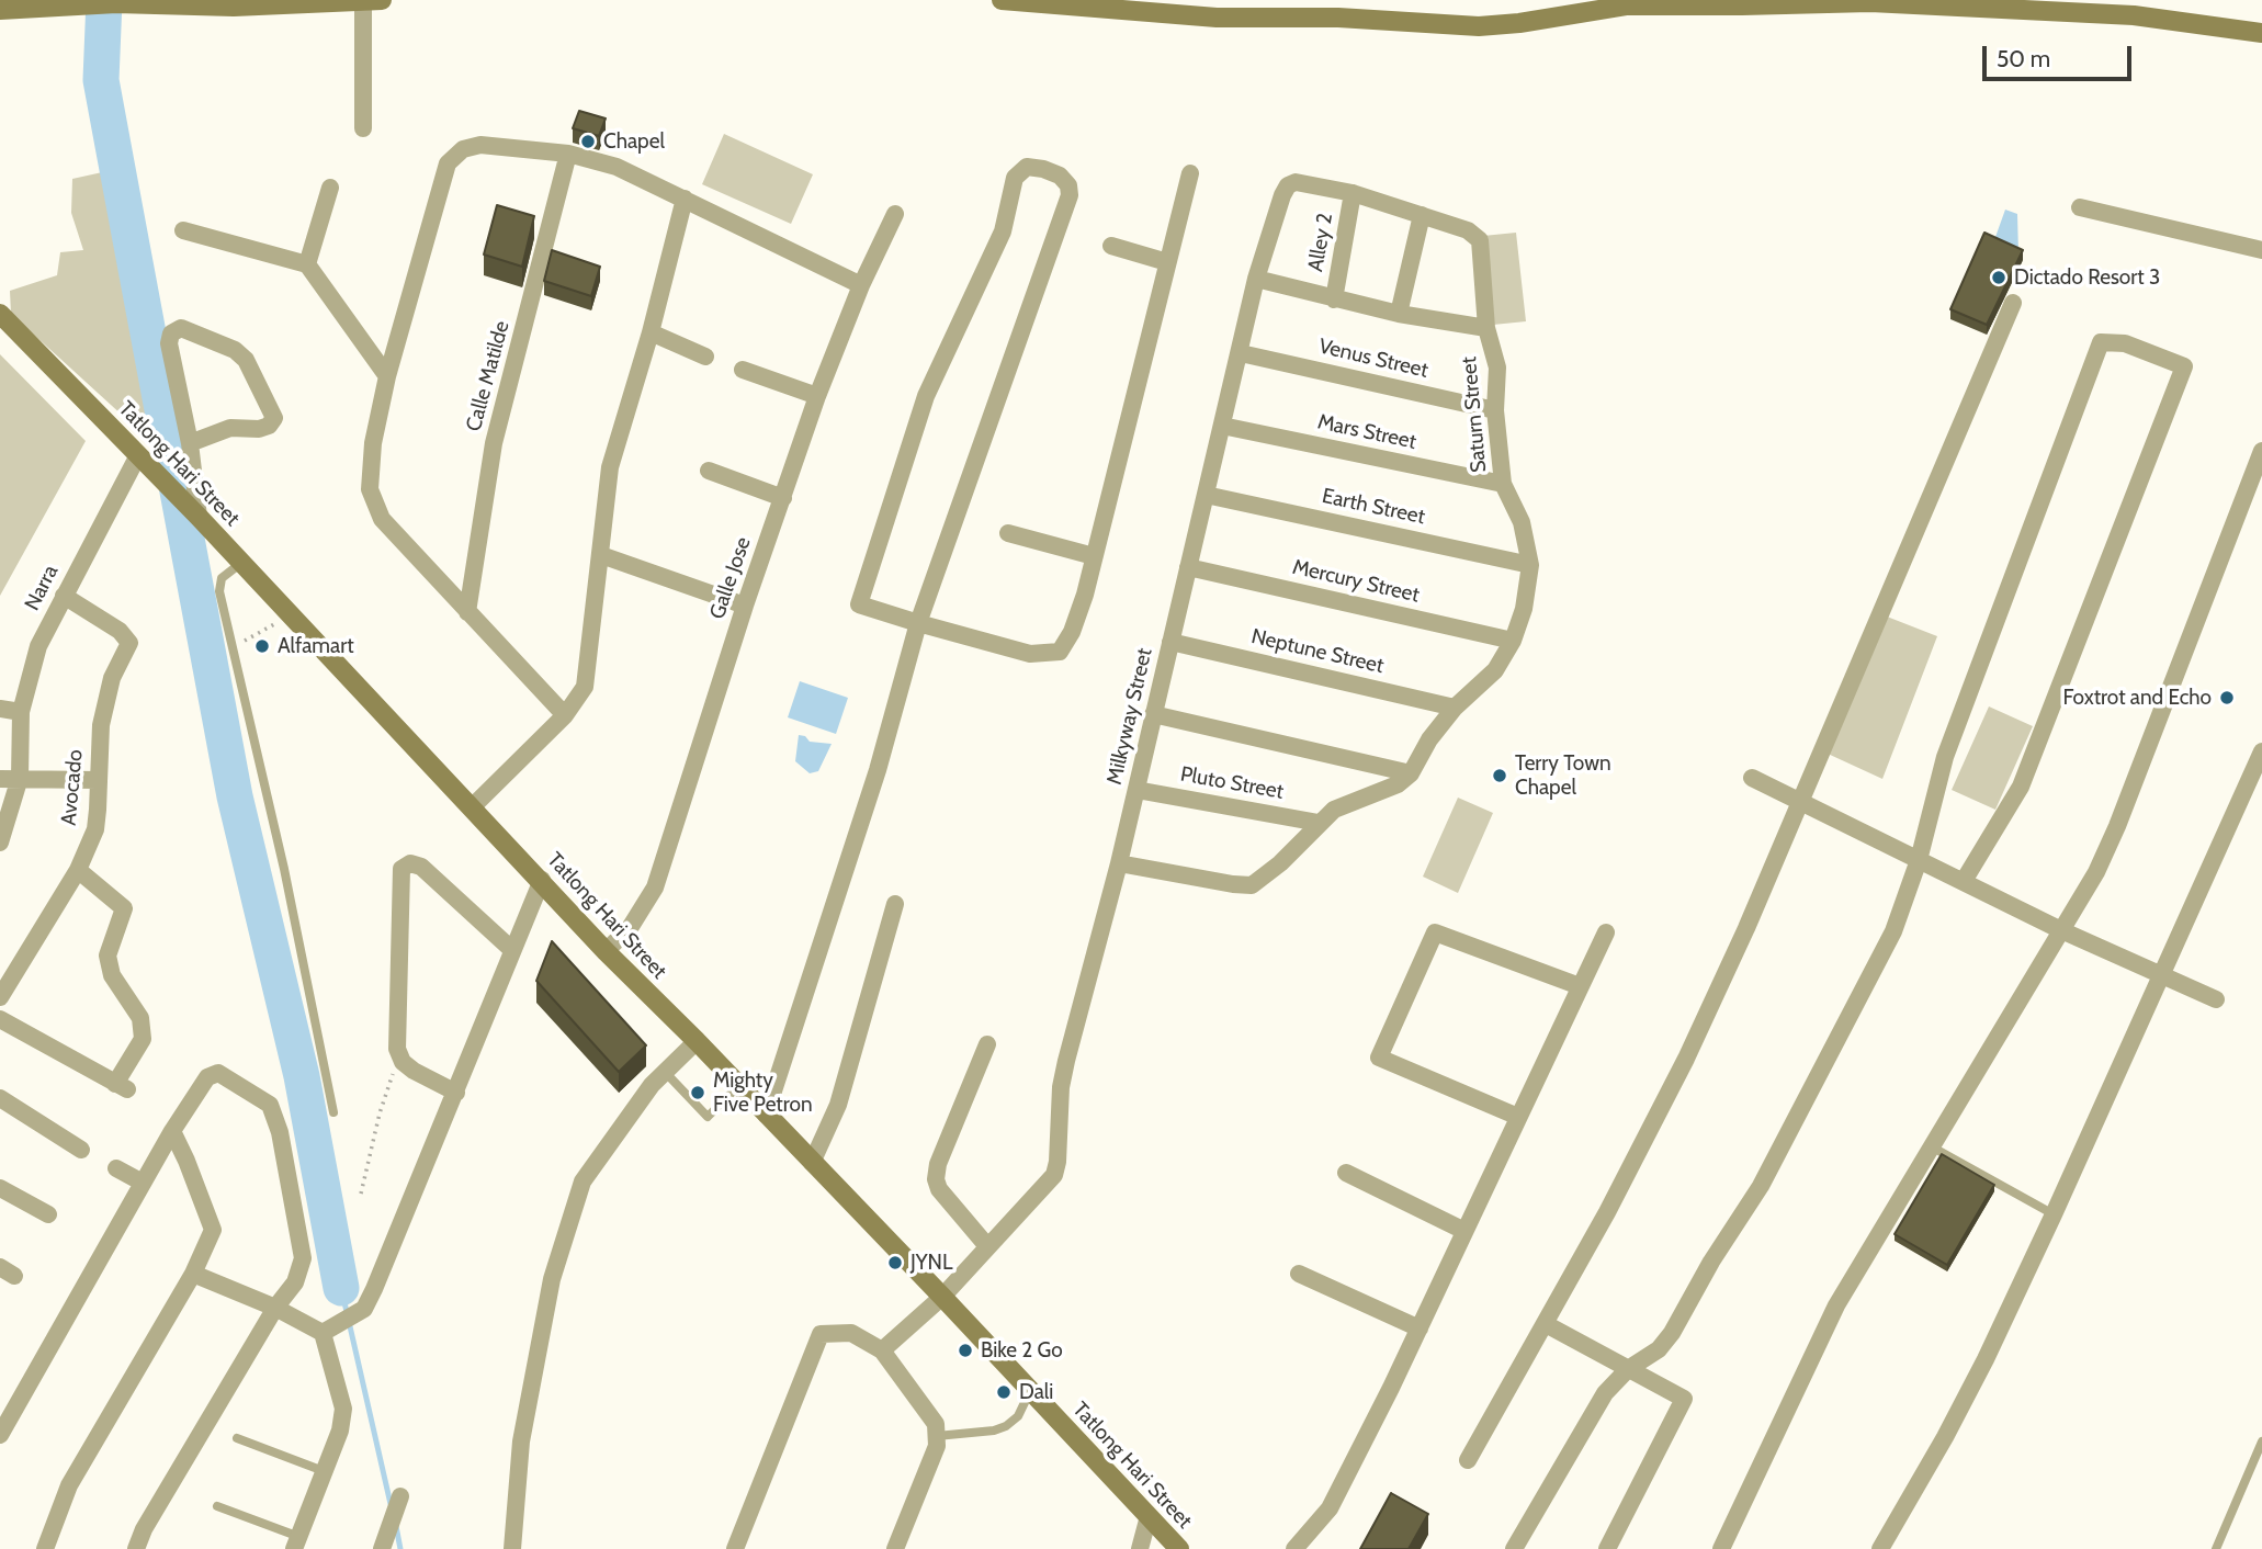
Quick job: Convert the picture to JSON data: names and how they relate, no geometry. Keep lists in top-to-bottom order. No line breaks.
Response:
{"streets":{"street":["Alley 2","Venus Street","Calle Matilde","Saturn Street","Mars Street","Tatlong Hari Street","Earth Street","Galle Jose","Mercury Street","Narra","Neptune Street","Milkyway Street","Pluto Street","Avocado"]},"crossings":[["Alley 2","Saturn Street"],["Alley 2","Milkyway Street"],["Venus Street","Saturn Street"],["Venus Street","Milkyway Street"],["Saturn Street","Mars Street"],["Saturn Street","Earth Street"],["Saturn Street","Mercury Street"],["Saturn Street","Neptune Street"],["Saturn Street","Milkyway Street"],["Mars Street","Milkyway Street"],["Tatlong Hari Street","Galle Jose"],["Tatlong Hari Street","Narra"],["Tatlong Hari Street","Milkyway Street"],["Earth Street","Milkyway Street"],["Mercury Street","Milkyway Street"],["Narra","Avocado"],["Neptune Street","Milkyway Street"],["Milkyway Street","Pluto Street"]],"places":["Chapel","Dictado Resort 3","Alfamart","Foxtrot and Echo","Terry Town Chapel","Mighty Five Petron","JYNL","Bike 2 Go","Dali"],"scale_bar":"50 m"}
